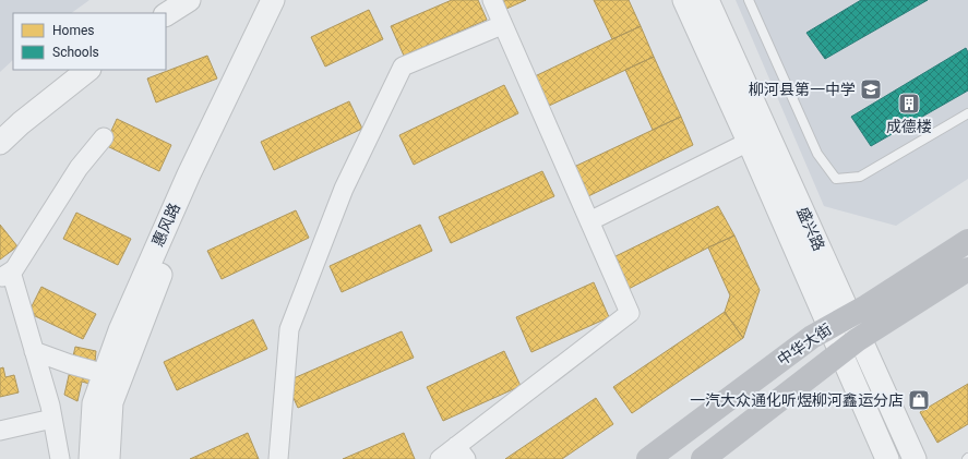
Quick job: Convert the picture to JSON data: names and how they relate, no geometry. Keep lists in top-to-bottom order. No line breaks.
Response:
{"streets":{"main road":["中华大街"],"street":["惠风路","盛兴路"]},"crossings":[["盛兴路","中华大街"]],"places":{"school or university":["柳河县第一中学"],"building":["成德楼"],"shop":["一汽大众通化听煜柳河鑫运分店"]},"legend":["Homes","Schools"]}
